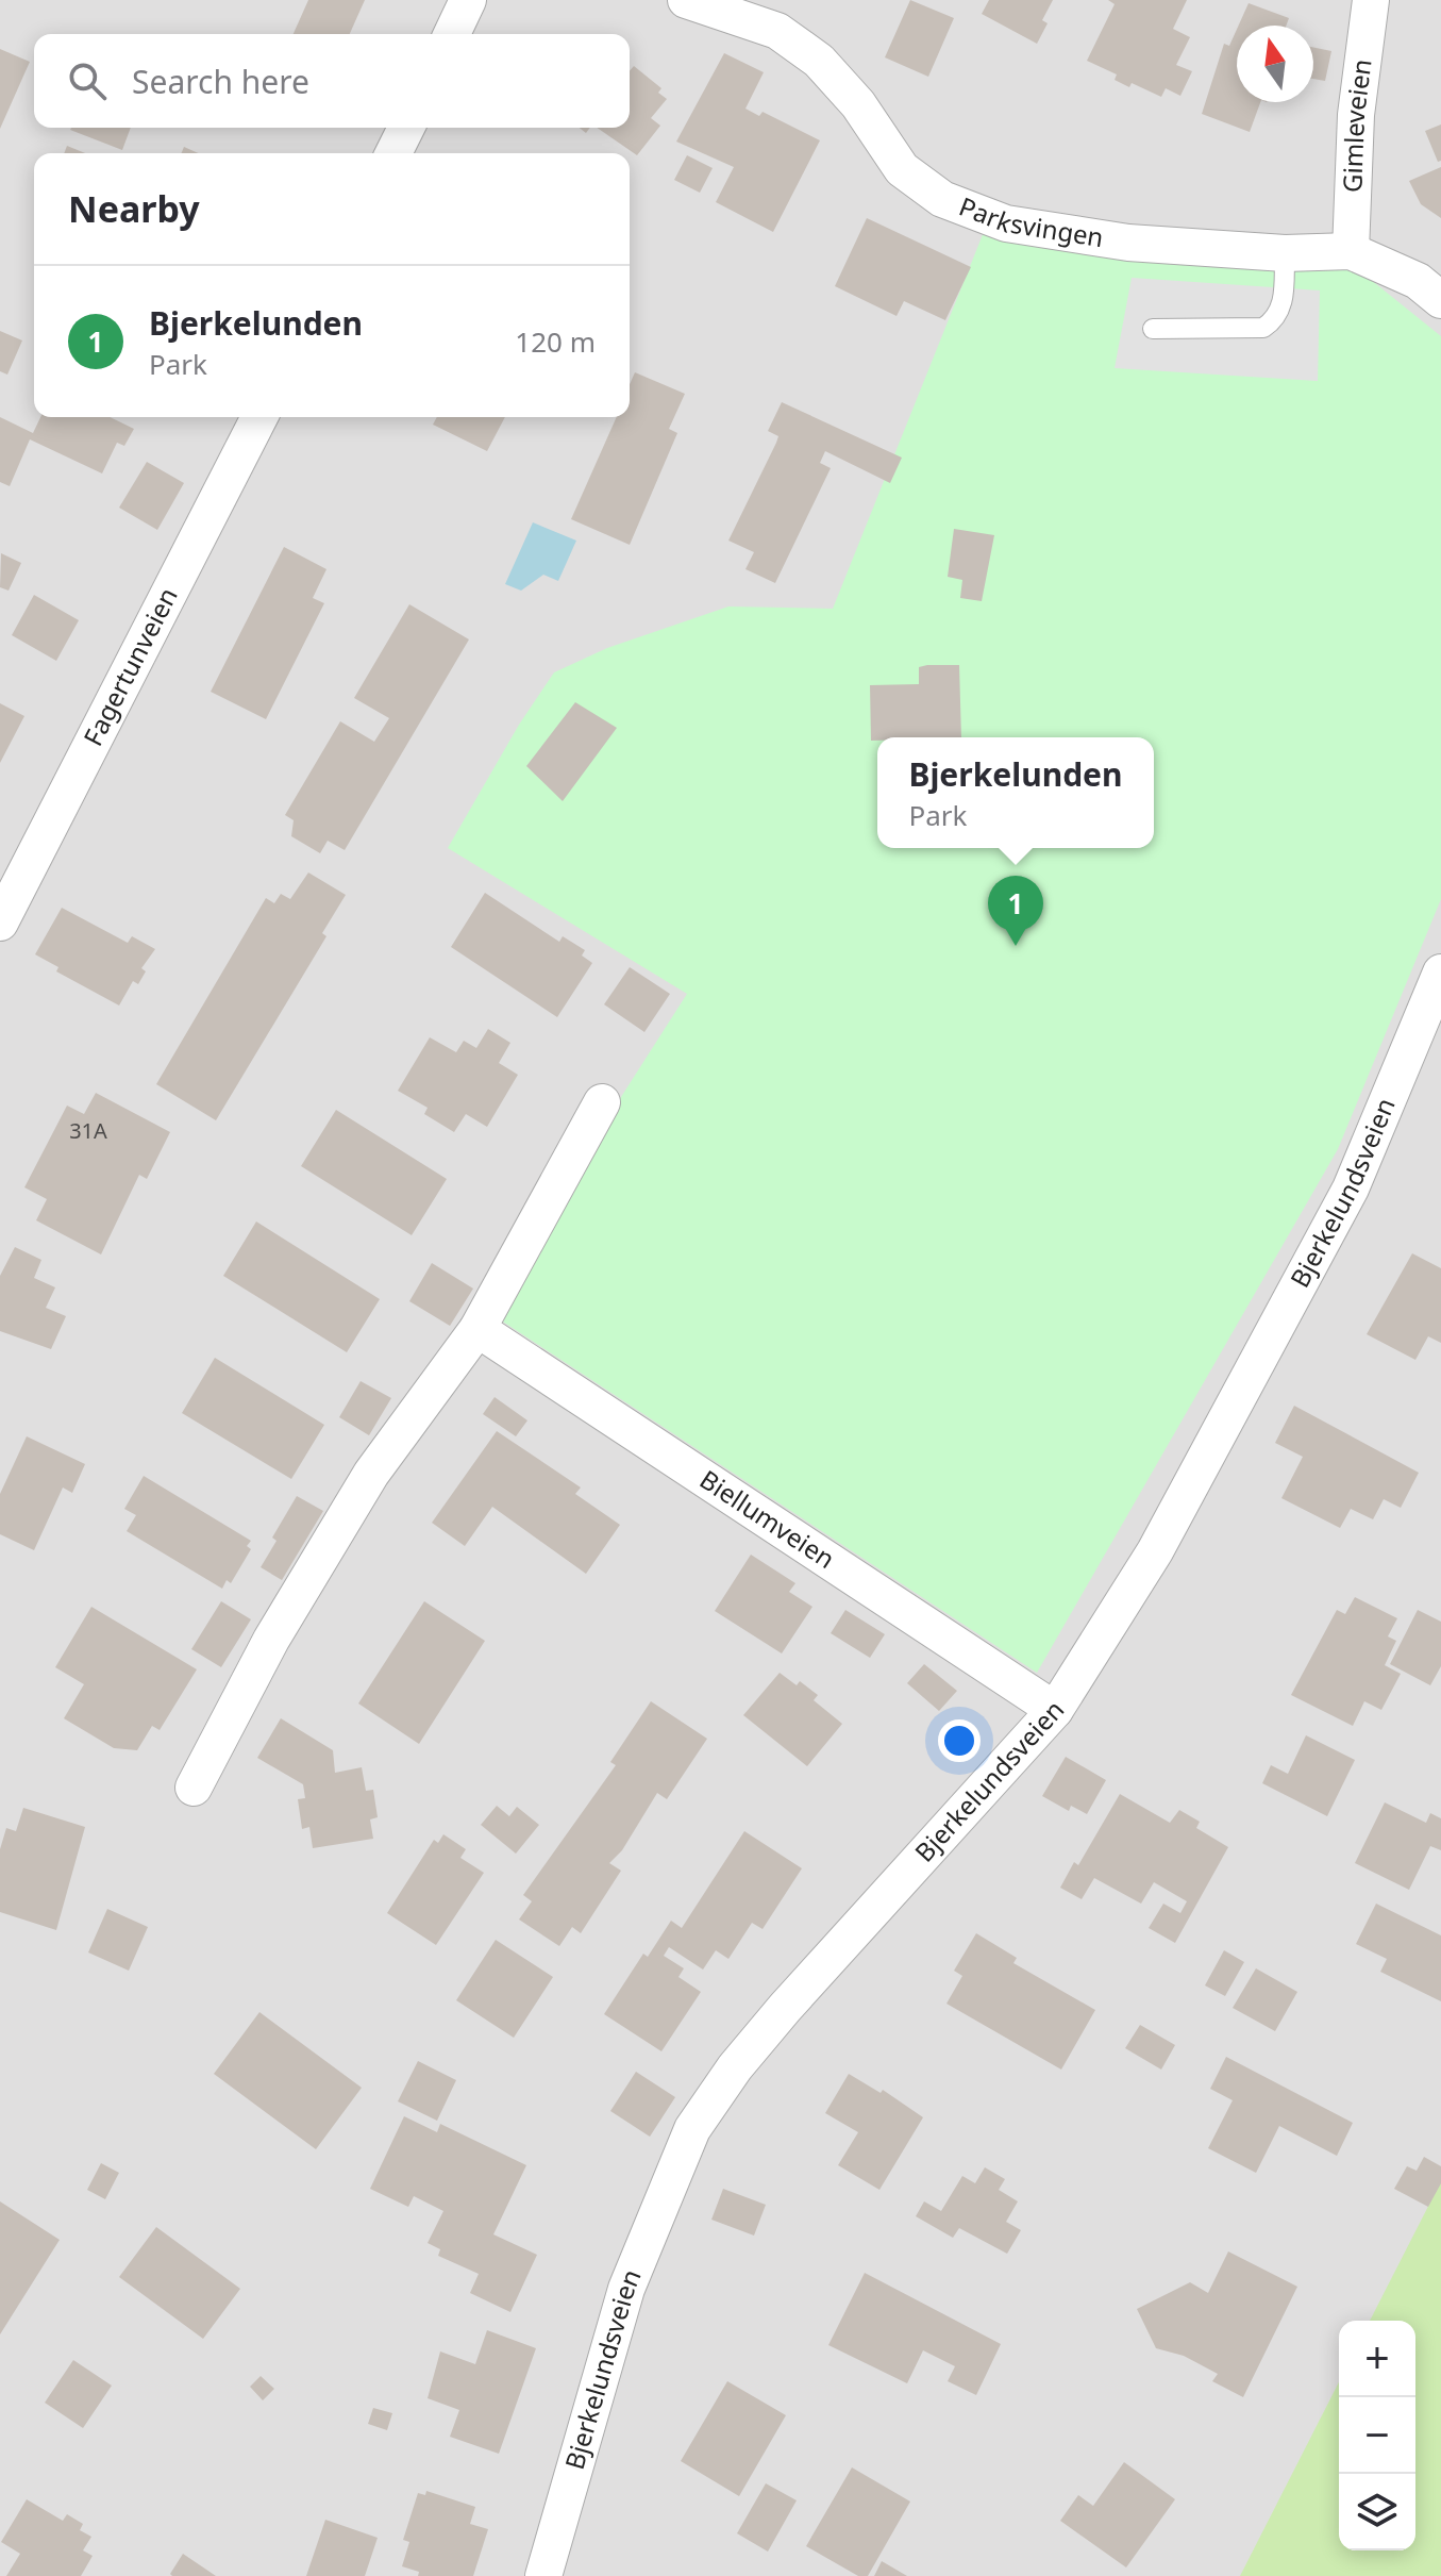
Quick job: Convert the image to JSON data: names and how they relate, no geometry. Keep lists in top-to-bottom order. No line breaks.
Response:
{"streets":{"street":["Gimleveien","Parksvingen","Fagertunveien","Bjerkelundsveien","Biellumveien"]},"crossings":[["Gimleveien","Parksvingen"],["Bjerkelundsveien","Biellumveien"]],"house_numbers":["31A"],"north":"top","page":{"search":"Search here","heading":"Nearby","list":[{"mark":"1","name":"Bjerkelunden","note":"Park","value":"120 m"}],"popup":["Bjerkelunden","Park"],"pins":"1","map_buttons":["+","−"]}}
